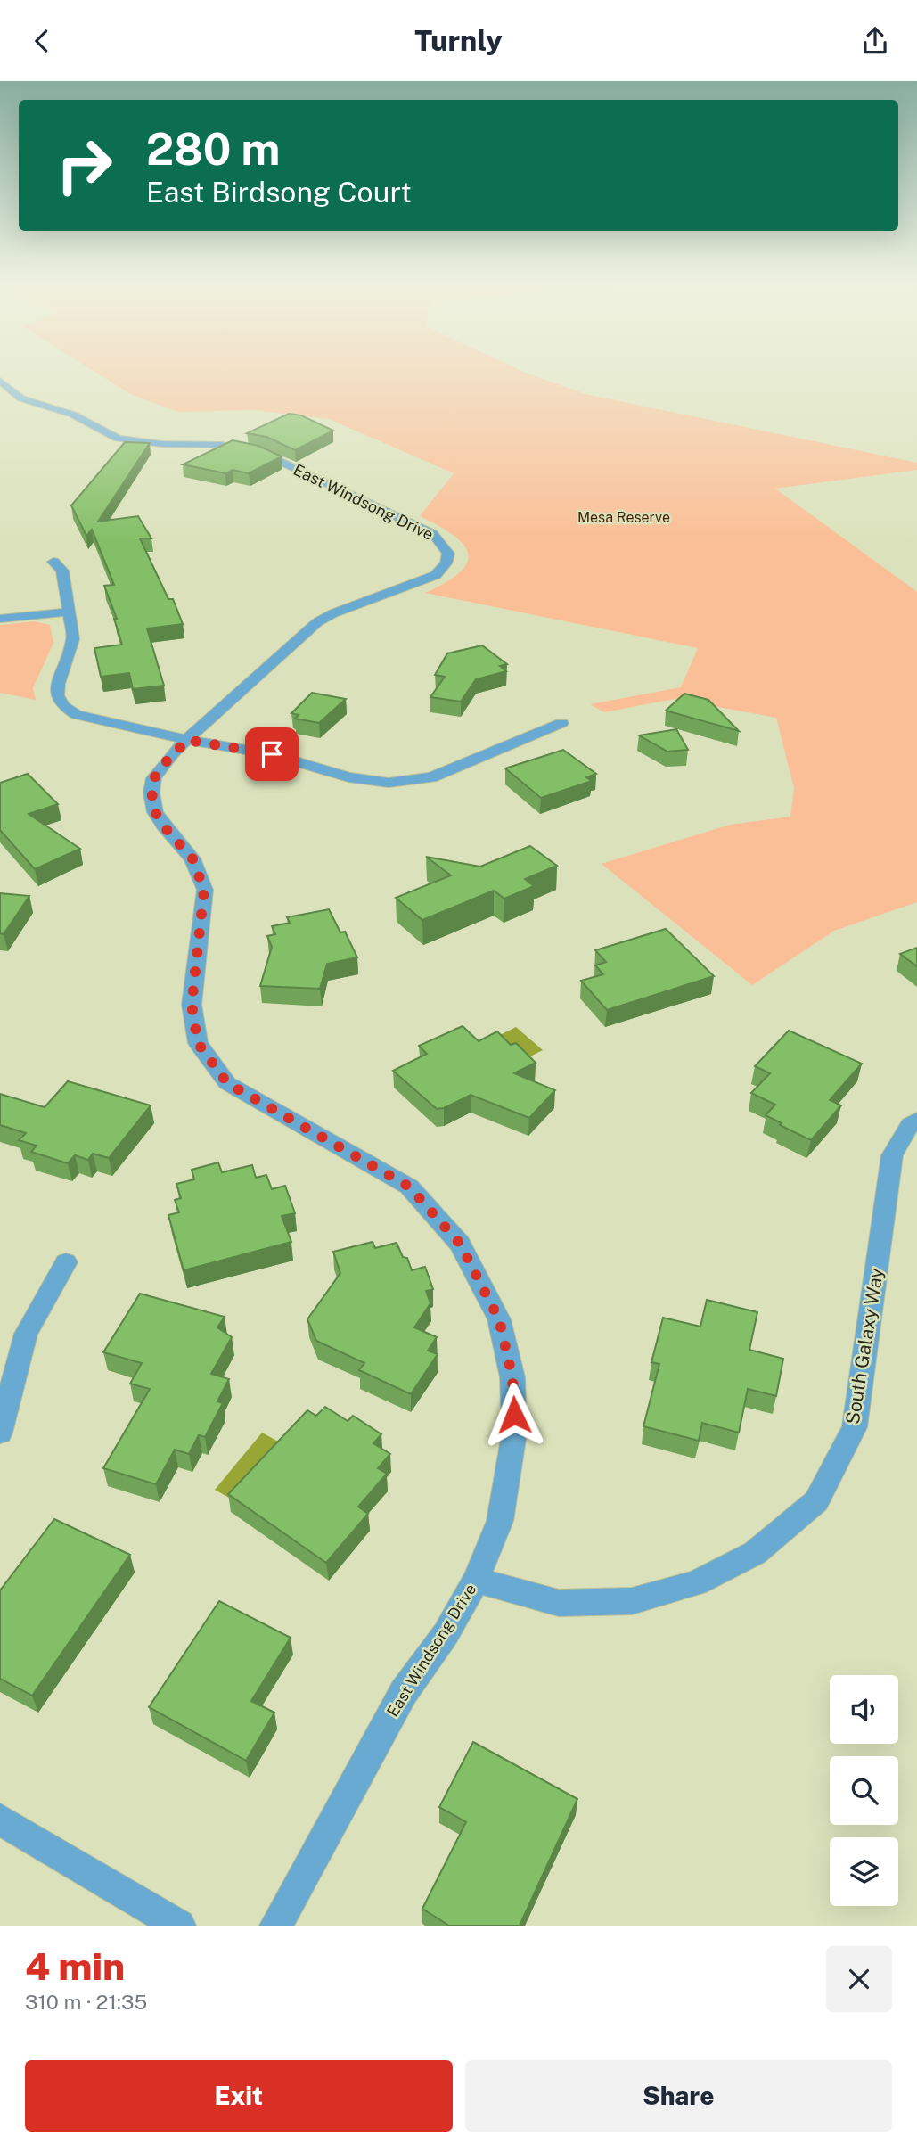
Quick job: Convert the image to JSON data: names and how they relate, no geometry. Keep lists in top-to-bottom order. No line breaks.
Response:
{"streets":{"street":["East Windsong Drive","South Galaxy Way"]},"crossings":[["East Windsong Drive","South Galaxy Way"]],"parks":["Mesa Reserve"],"page":{"header":"Turnly","turn":["280 m","East Birdsong Court"],"heading":["4 min","310 m · 21:35"],"buttons":["Exit","Share"]}}
